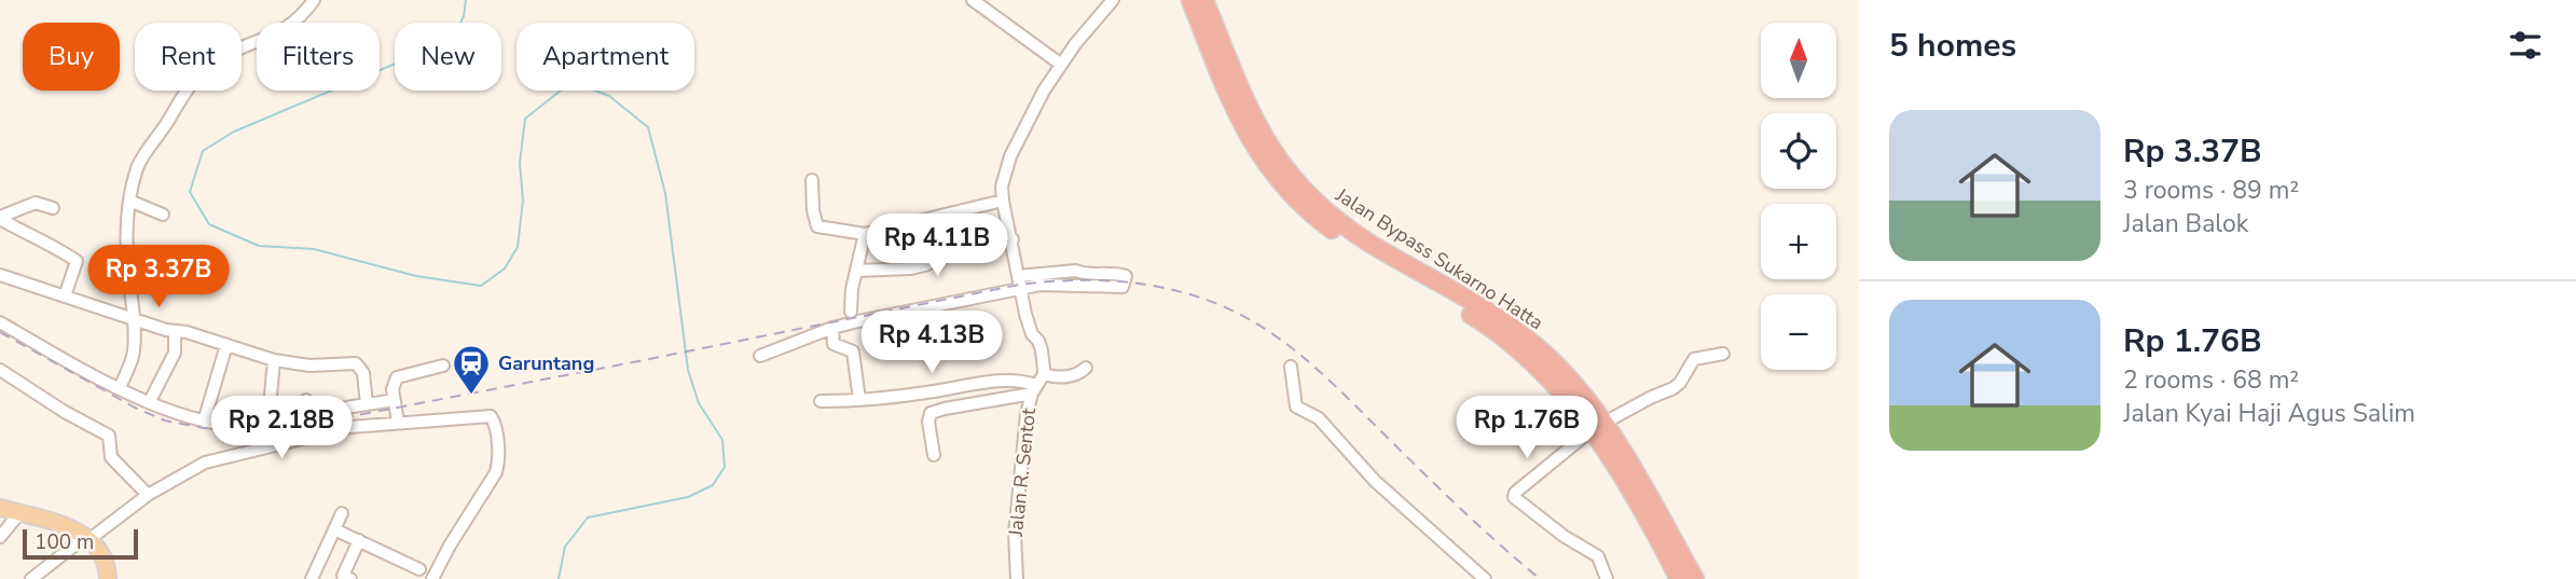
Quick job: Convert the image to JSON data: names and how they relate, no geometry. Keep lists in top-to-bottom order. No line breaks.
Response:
{"streets":{"highway":["Jalan Bypass Sukarno Hatta"],"street":["Jalan R. Sentot"]},"places":{"station":["Garuntang"]},"scale_bar":"100 m","north":"top","page":{"heading":"5 homes","map_buttons":["+","−"],"chip":["Buy","Rent","Filters","New","Apartment"],"list":[{"name":"Rp 3.37B","note":"3 rooms · 89 m² · Jalan Balok"},{"name":"Rp 1.76B","note":"2 rooms · 68 m² · Jalan Kyai Haji Agus Salim"}],"price":["Rp 4.11B","Rp 3.37B","Rp 4.13B","Rp 2.18B","Rp 1.76B"],"scale":"100 m"}}
